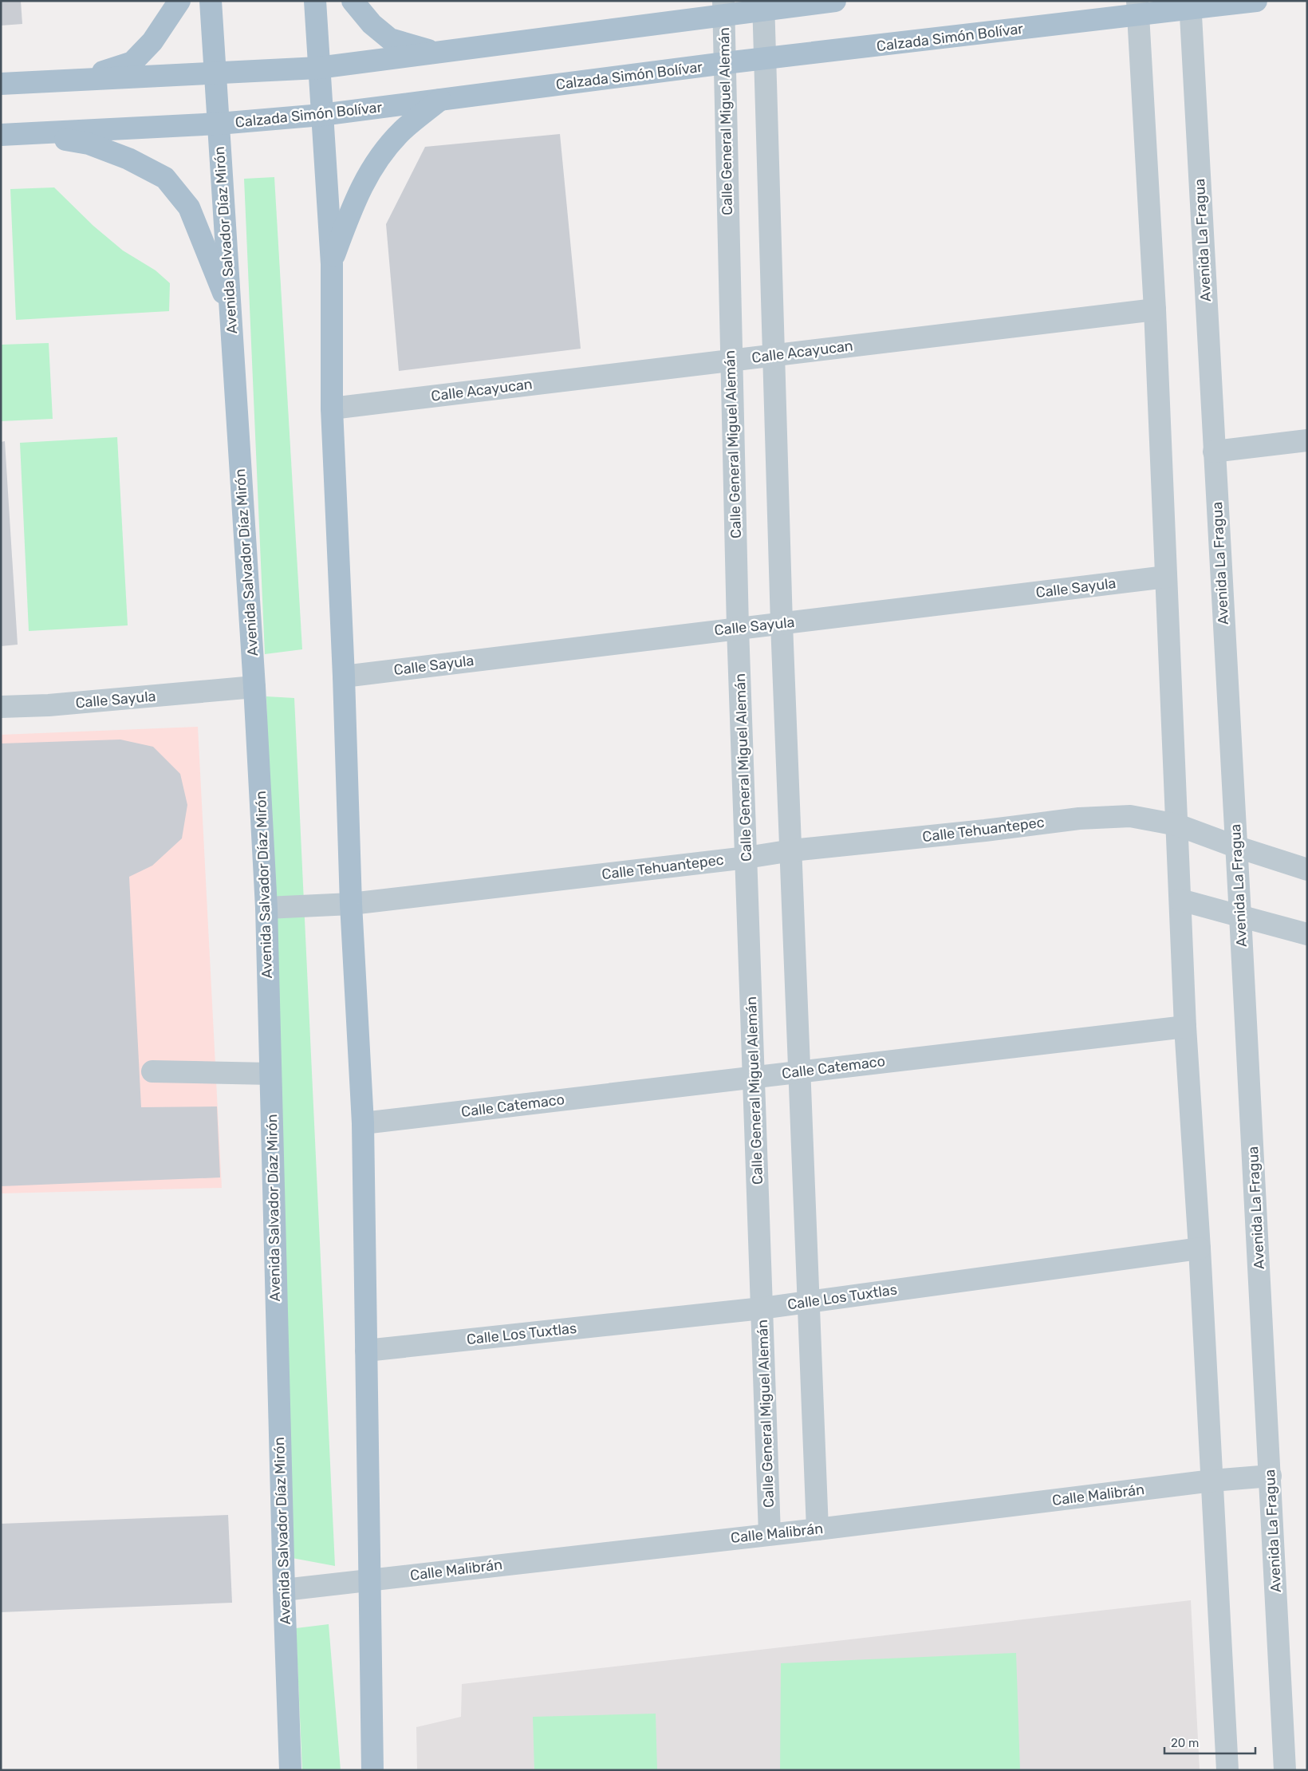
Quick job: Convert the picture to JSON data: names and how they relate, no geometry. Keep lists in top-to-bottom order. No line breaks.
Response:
{"streets":{"main road":["Calzada Simón Bolívar","Avenida Salvador Díaz Mirón"],"street":["Calle General Miguel Alemán","Avenida La Fragua","Calle Acayucan","Calle Sayula","Calle Tehuantepec","Calle Catemaco","Calle Los Tuxtlas","Calle Malibrán"]},"crossings":[["Calzada Simón Bolívar","Calle General Miguel Alemán"],["Calzada Simón Bolívar","Avenida Salvador Díaz Mirón"],["Calzada Simón Bolívar","Avenida La Fragua"],["Calle General Miguel Alemán","Calle Acayucan"],["Calle General Miguel Alemán","Calle Sayula"],["Calle General Miguel Alemán","Calle Tehuantepec"],["Calle General Miguel Alemán","Calle Catemaco"],["Calle General Miguel Alemán","Calle Los Tuxtlas"],["Calle General Miguel Alemán","Calle Malibrán"],["Avenida Salvador Díaz Mirón","Calle Sayula"],["Avenida Salvador Díaz Mirón","Calle Tehuantepec"],["Avenida Salvador Díaz Mirón","Calle Malibrán"],["Avenida La Fragua","Calle Tehuantepec"],["Avenida La Fragua","Calle Malibrán"]],"scale_bar":"20 m"}
